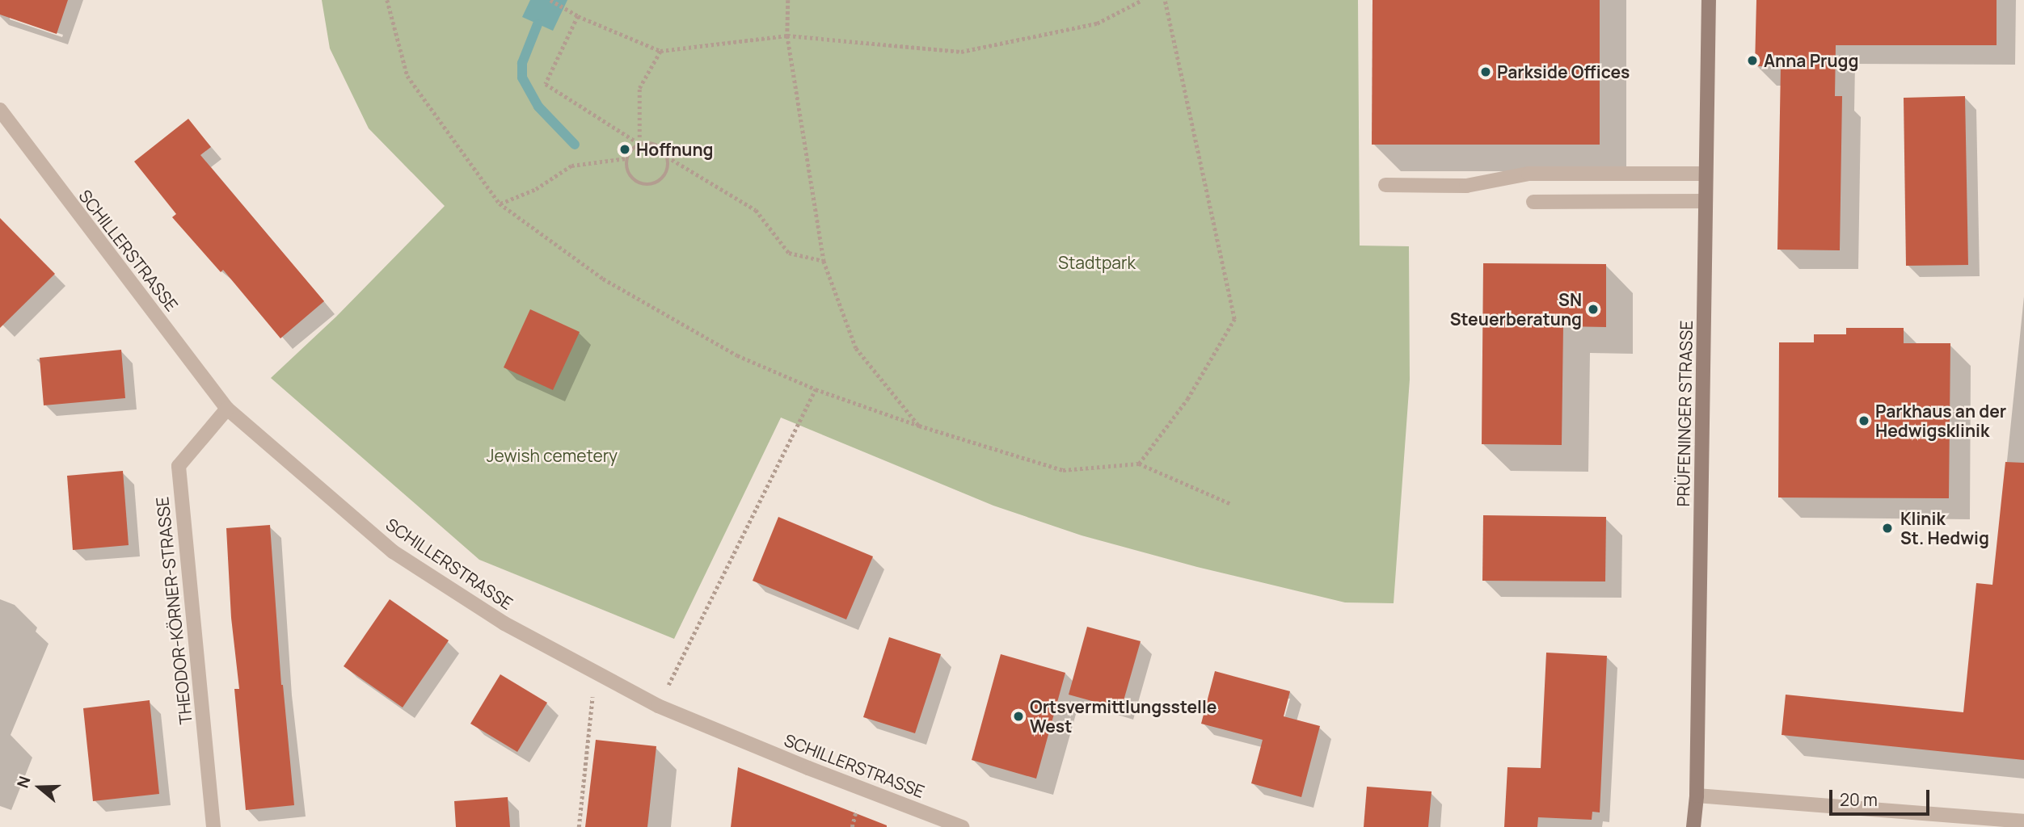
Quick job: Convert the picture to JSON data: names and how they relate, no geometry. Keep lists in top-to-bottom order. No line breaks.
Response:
{"streets":{"street":["SCHILLERSTRASSE","PRÜFENINGER STRASSE","THEODOR-KÖRNER-STRASSE"]},"crossings":[["SCHILLERSTRASSE","THEODOR-KÖRNER-STRASSE"]],"parks":["Stadtpark","Jewish cemetery"],"places":["Anna Prugg","Parkside Offices","Hoffnung","SN Steuerberatung","Parkhaus an der Hedwigsklinik","Klinik St. Hedwig","Ortsvermittlungsstelle West"],"scale_bar":"20 m","north":"left"}
